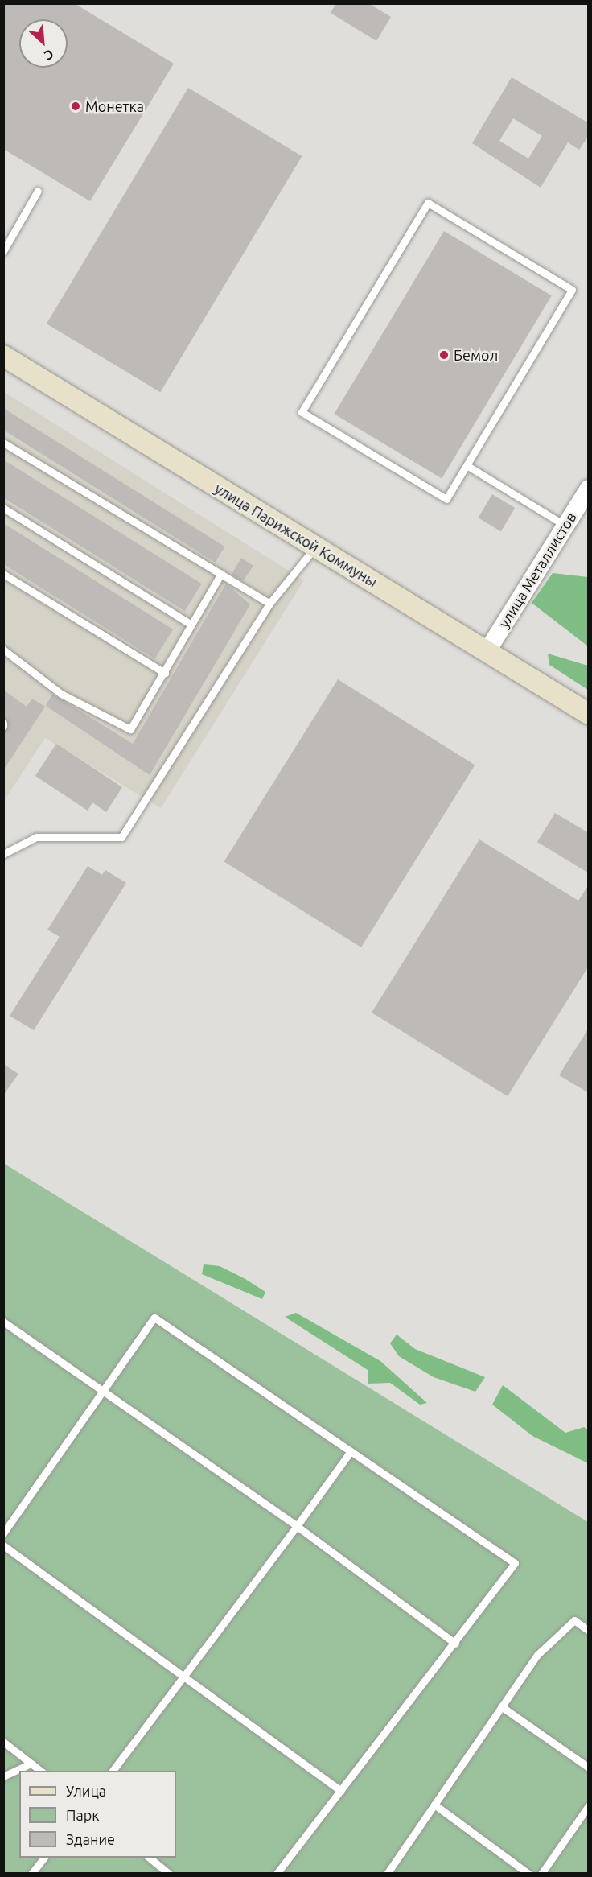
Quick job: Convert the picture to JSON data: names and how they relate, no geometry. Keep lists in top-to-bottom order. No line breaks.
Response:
{"streets":{"main road":["улица Парижской Коммуны"],"street":["улица Металлистов"]},"crossings":[["улица Парижской Коммуны","улица Металлистов"]],"places":["Монетка","Бемол"],"legend":["Улица","Парк","Здание"],"north":"bottom right"}
